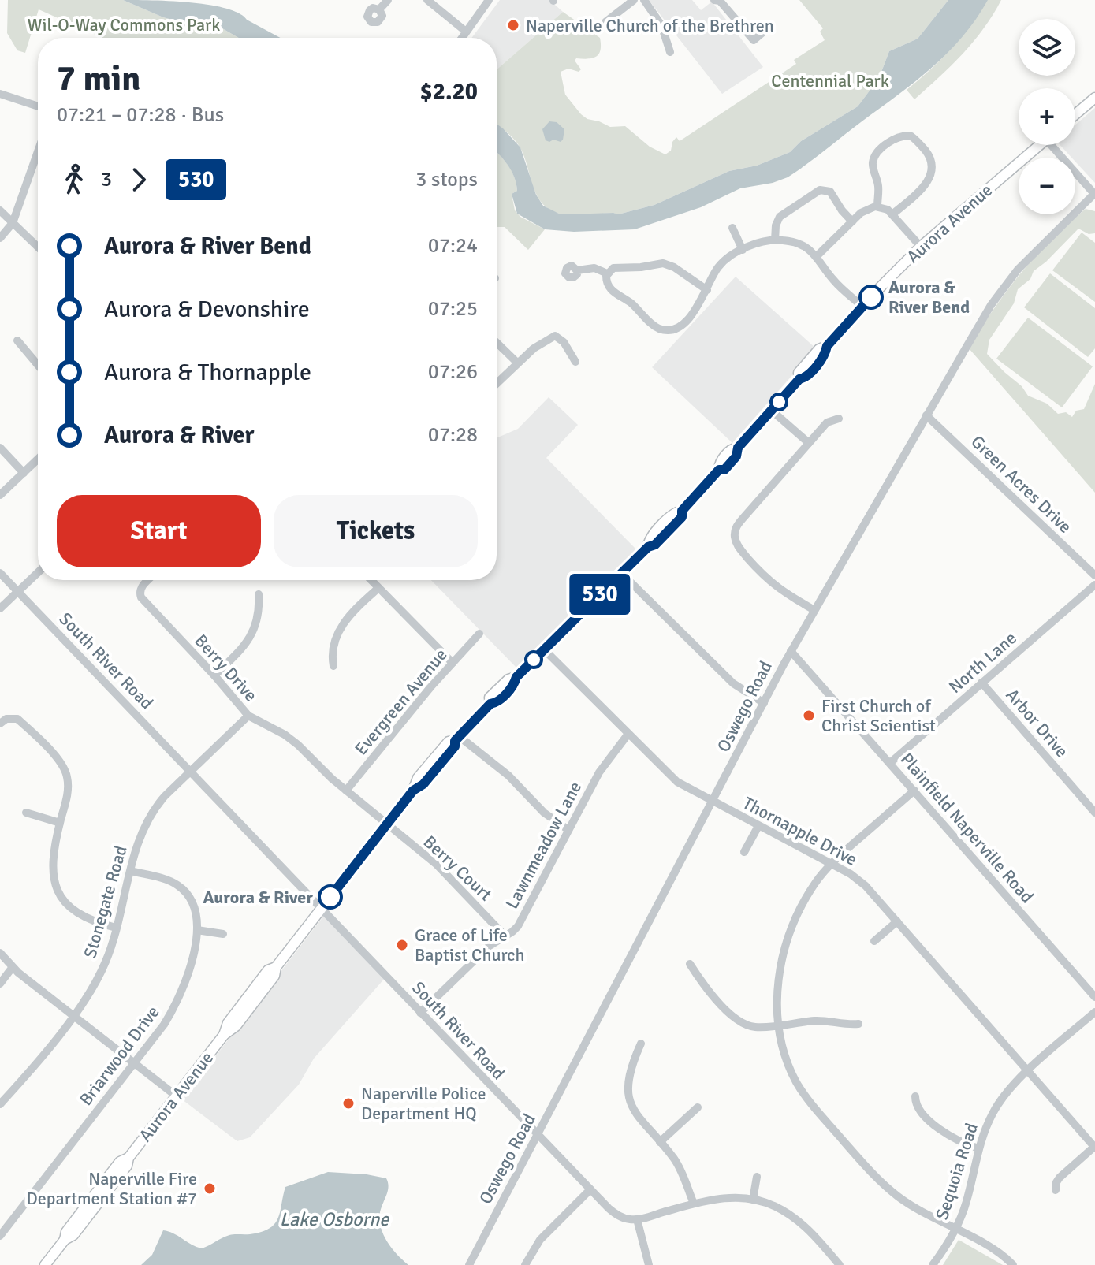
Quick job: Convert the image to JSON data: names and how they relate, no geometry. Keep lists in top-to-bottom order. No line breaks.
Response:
{"streets":{"main road":["Aurora Avenue"],"street":["Green Acres Drive","South River Road","North Lane","Berry Drive","Evergreen Avenue","Oswego Road","Arbor Drive","Plainfield Naperville Road","Thornapple Drive","Lawnmeadow Lane","Berry Court","Stonegate Road","Briarwood Drive","Sequoia Road"]},"crossings":[["Aurora Avenue","South River Road"],["Aurora Avenue","Berry Drive"],["Aurora Avenue","Thornapple Drive"],["Aurora Avenue","Berry Court"],["Green Acres Drive","Oswego Road"],["South River Road","Oswego Road"],["South River Road","Lawnmeadow Lane"],["South River Road","Stonegate Road"],["North Lane","Arbor Drive"],["North Lane","Plainfield Naperville Road"],["Berry Drive","Evergreen Avenue"],["Berry Drive","Berry Court"],["Berry Drive","Stonegate Road"],["Oswego Road","Plainfield Naperville Road"],["Oswego Road","Thornapple Drive"],["Thornapple Drive","Lawnmeadow Lane"],["Thornapple Drive","Sequoia Road"],["Lawnmeadow Lane","Berry Court"],["Stonegate Road","Briarwood Drive"]],"water":["Lake Osborne"],"parks":["Wil-O-Way Commons Park","Centennial Park"],"places":["Naperville Church of the Brethren","Aurora & River Bend","First Church of Christ Scientist","Aurora & River","Grace of Life Baptist Church","Naperville Police Department HQ","Naperville Fire Department Station #7"],"lines":["bus line 530"],"page":{"on_map":"530","map_buttons":["+","−"],"heading":["7 min","07:21 – 07:28 · Bus","$2.20"],"legs":["3","530","3 stops"],"list":[{"name":"Aurora & River Bend","value":"07:24"},{"name":"Aurora & Devonshire","value":"07:25"},{"name":"Aurora & Thornapple","value":"07:26"},{"name":"Aurora & River","value":"07:28"}],"buttons":["Start","Tickets"]}}
